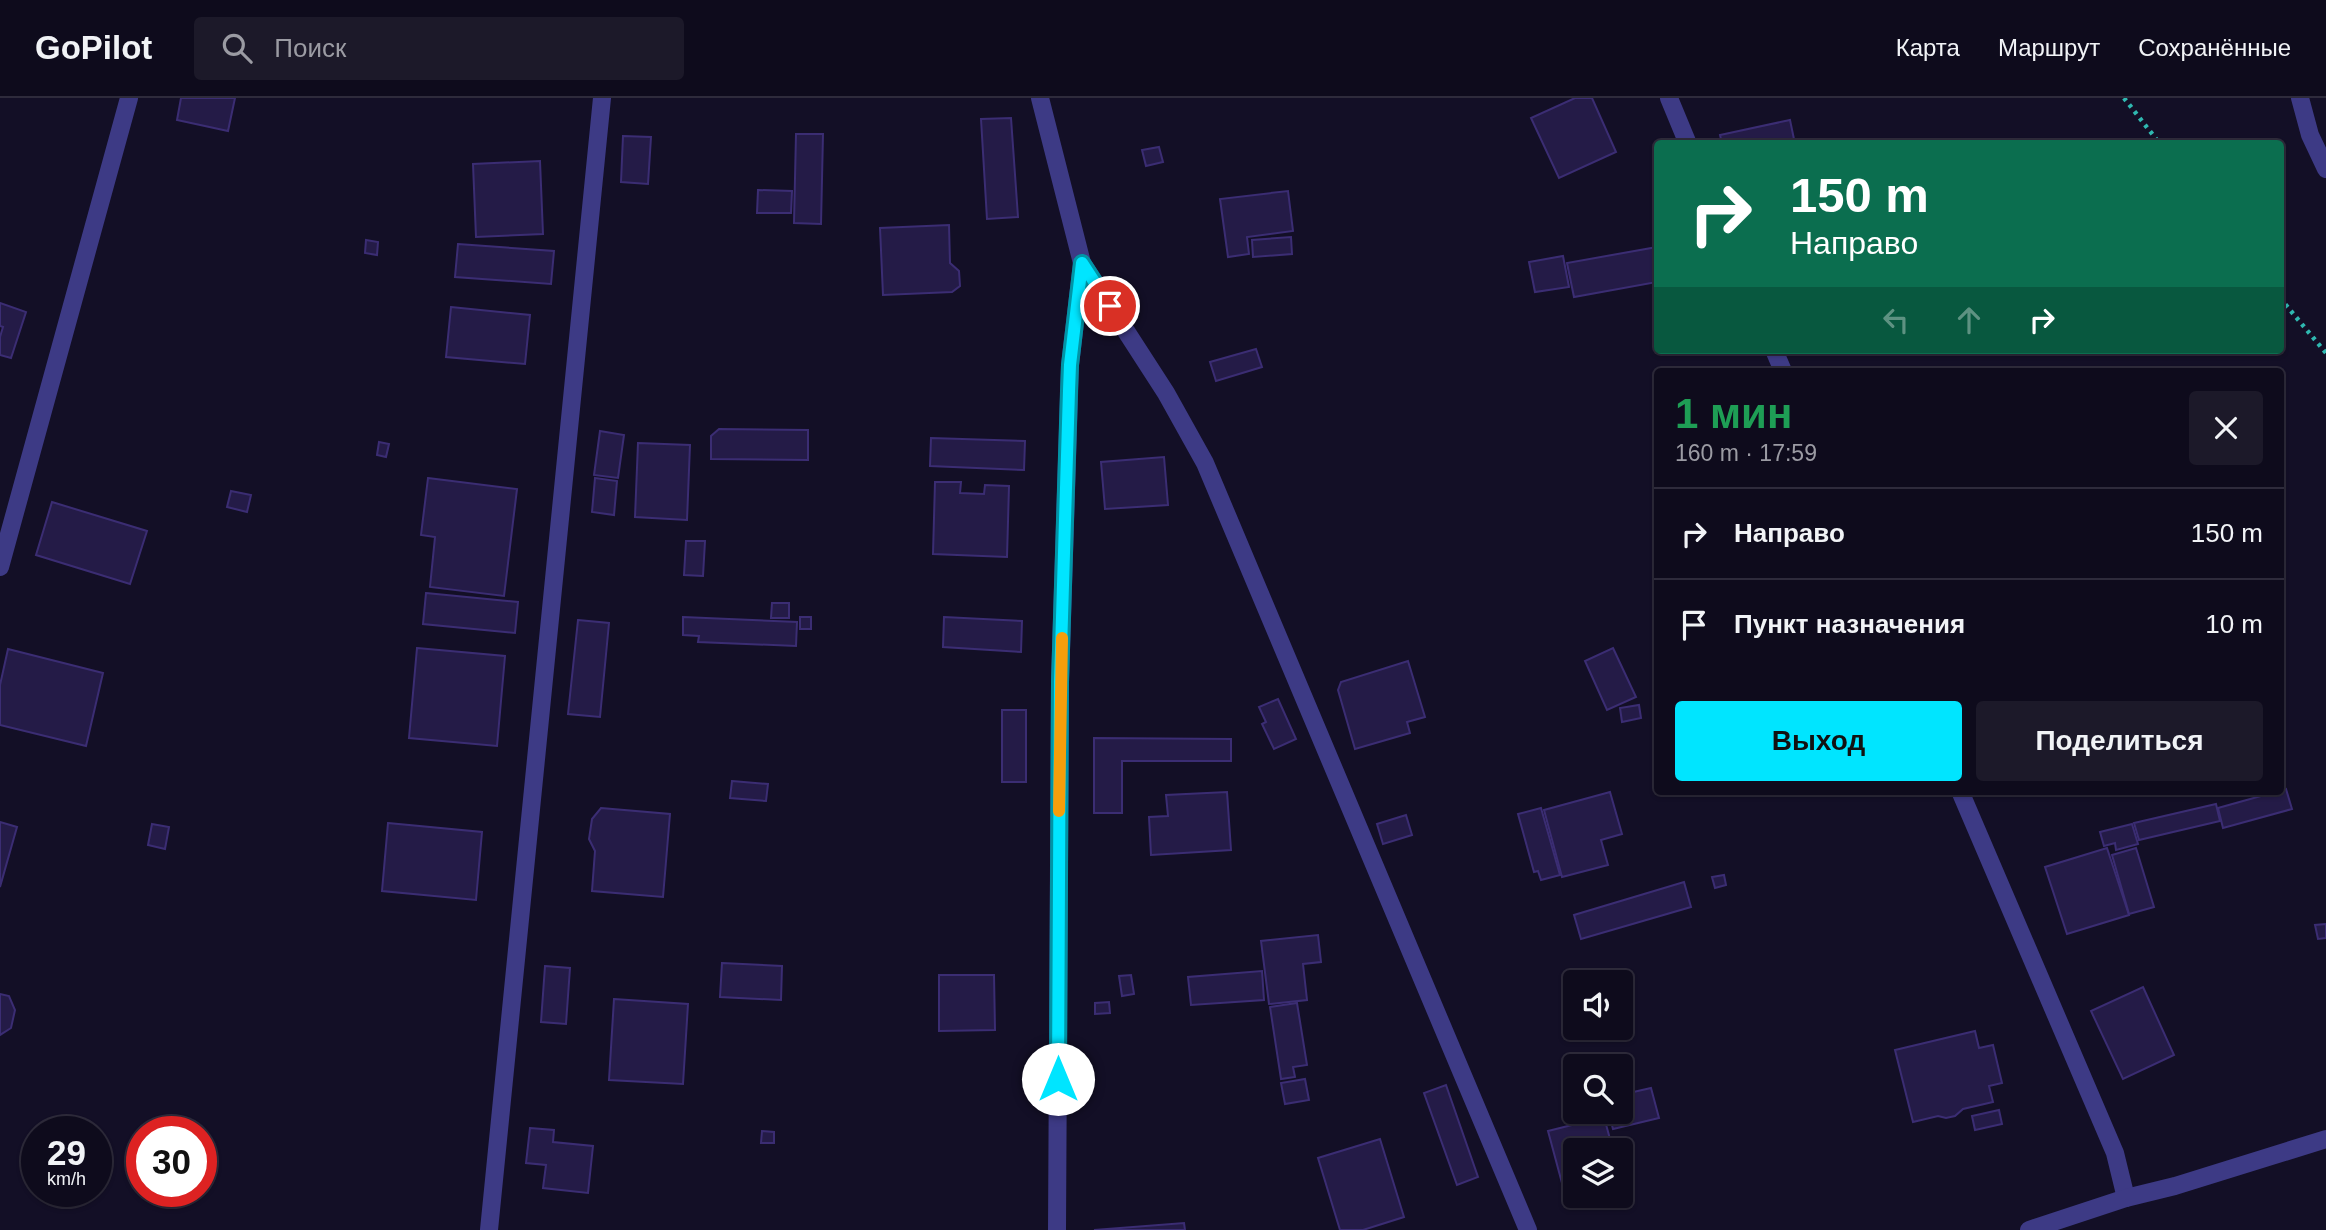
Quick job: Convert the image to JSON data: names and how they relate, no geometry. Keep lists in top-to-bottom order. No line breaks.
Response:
{"page":{"header":"GoPilot","search":"Поиск","nav":["Карта","Маршрут","Сохранённые"],"turn":["150 m","Направо"],"heading":["1 мин","160 m · 17:59"],"list":[{"name":"Направо","value":"150 m"},{"name":"Пункт назначения","value":"10 m"}],"buttons":["Выход","Поделиться"],"speed":"29 km/h","limit":"30"}}
